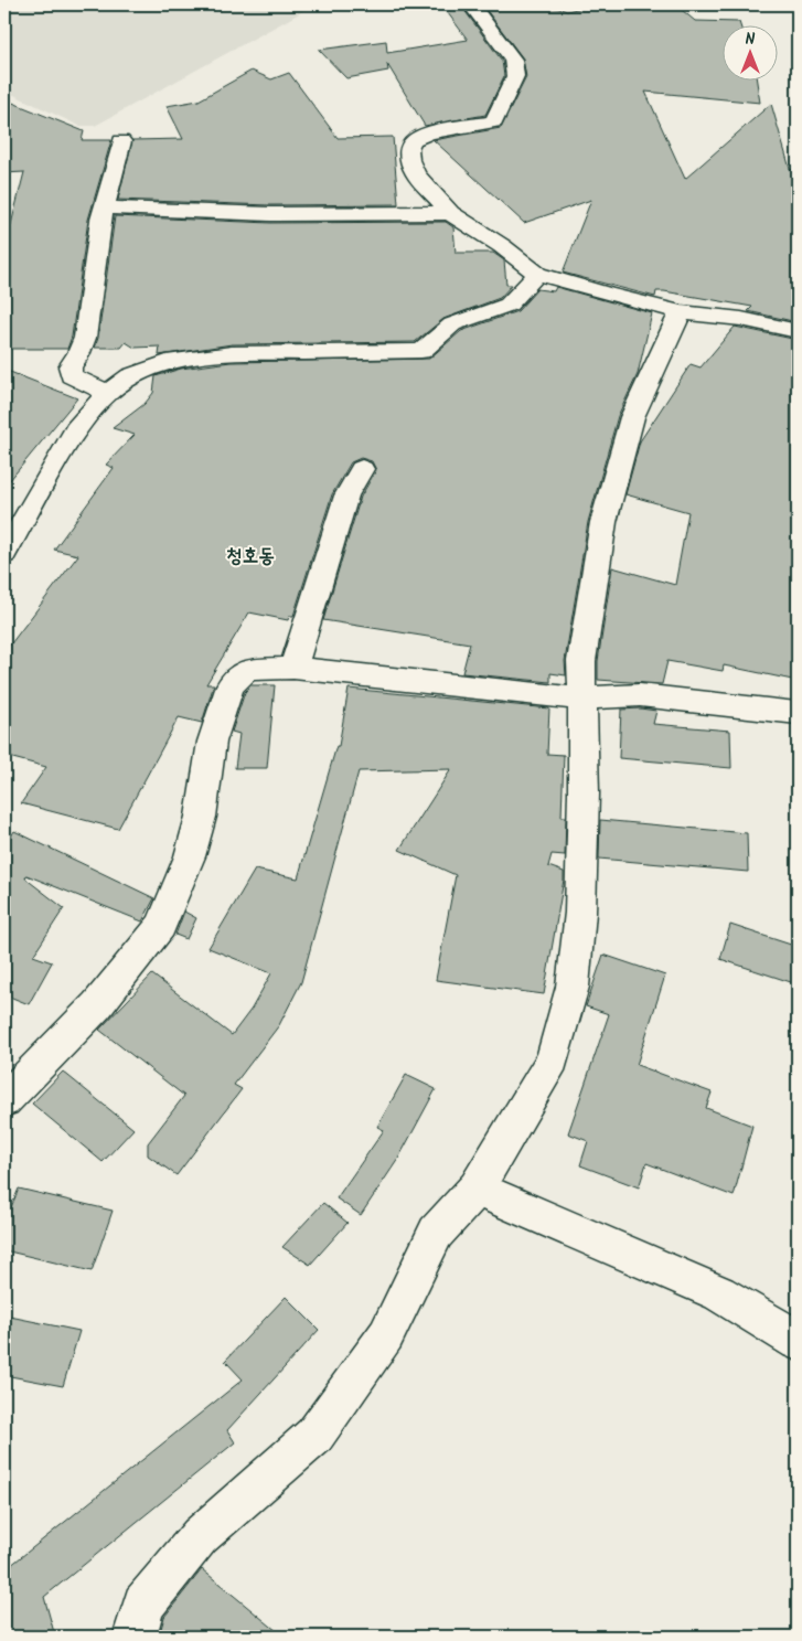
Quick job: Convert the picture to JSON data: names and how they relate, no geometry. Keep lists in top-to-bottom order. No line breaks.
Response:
{"districts":["청호동"],"north":"top"}
